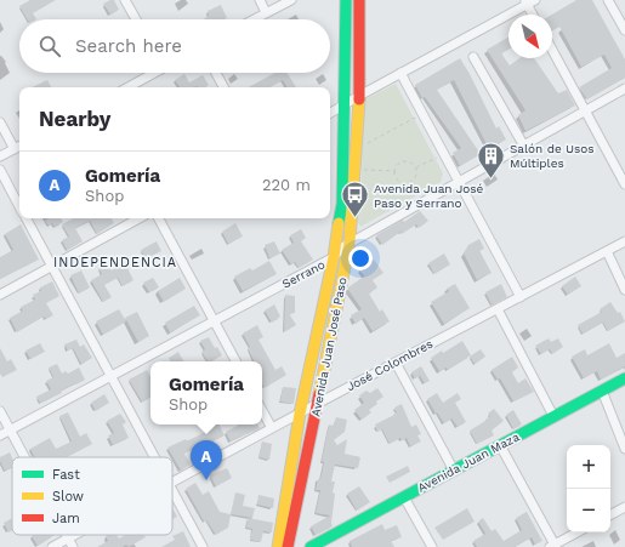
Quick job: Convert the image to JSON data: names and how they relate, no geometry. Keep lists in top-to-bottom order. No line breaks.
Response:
{"streets":{"main road":["Avenida Juan José Paso","Avenida Juan Maza"],"street":["Serrano","José Colombres"]},"crossings":[["Serrano","Avenida Juan José Paso"],["Avenida Juan José Paso","José Colombres"]],"districts":["INDEPENDENCIA"],"places":{"building":["Salón de Usos Múltiples"],"bus stop":["Avenida Juan José Paso y Serrano"]},"legend":["Fast","Slow","Jam"],"north":"bottom right","page":{"search":"Search here","heading":"Nearby","list":[{"mark":"A","name":"Gomería","note":"Shop","value":"220 m"}],"popup":["Gomería","Shop"],"pins":"A","map_buttons":["+","−"]}}
